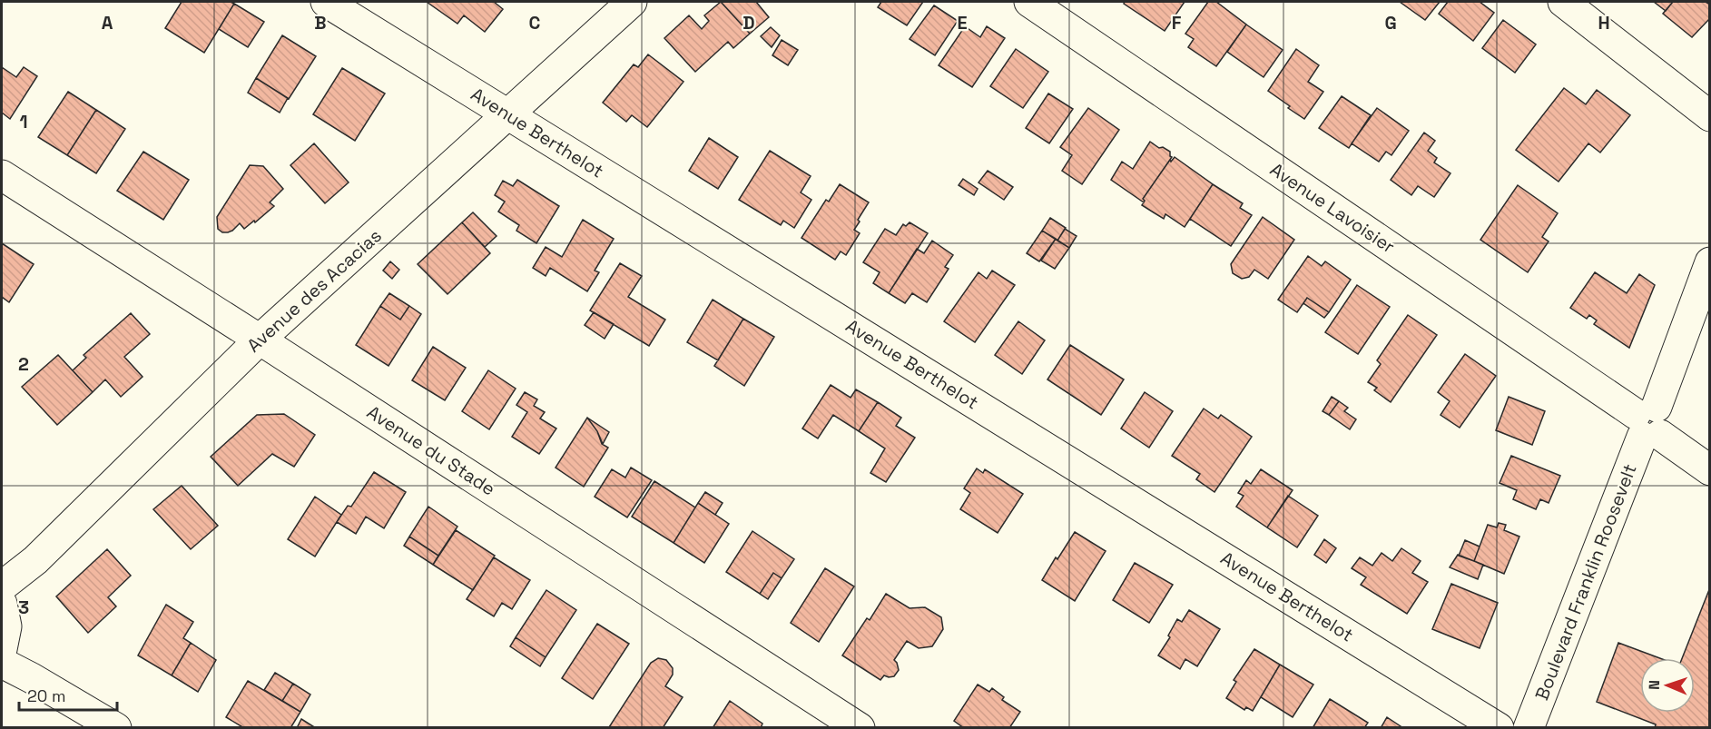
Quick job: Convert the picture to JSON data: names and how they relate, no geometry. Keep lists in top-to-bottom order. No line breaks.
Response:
{"streets":{"street":["Avenue Berthelot","Avenue Lavoisier","Avenue des Acacias","Avenue du Stade","Boulevard Franklin Roosevelt"]},"crossings":[["Avenue Berthelot","Avenue des Acacias"],["Avenue Lavoisier","Boulevard Franklin Roosevelt"],["Avenue des Acacias","Avenue du Stade"]],"scale_bar":"20 m","north":"left","grid":{"columns":["A","B","C","D","E","F","G","H"],"rows":["1","2","3"]}}
